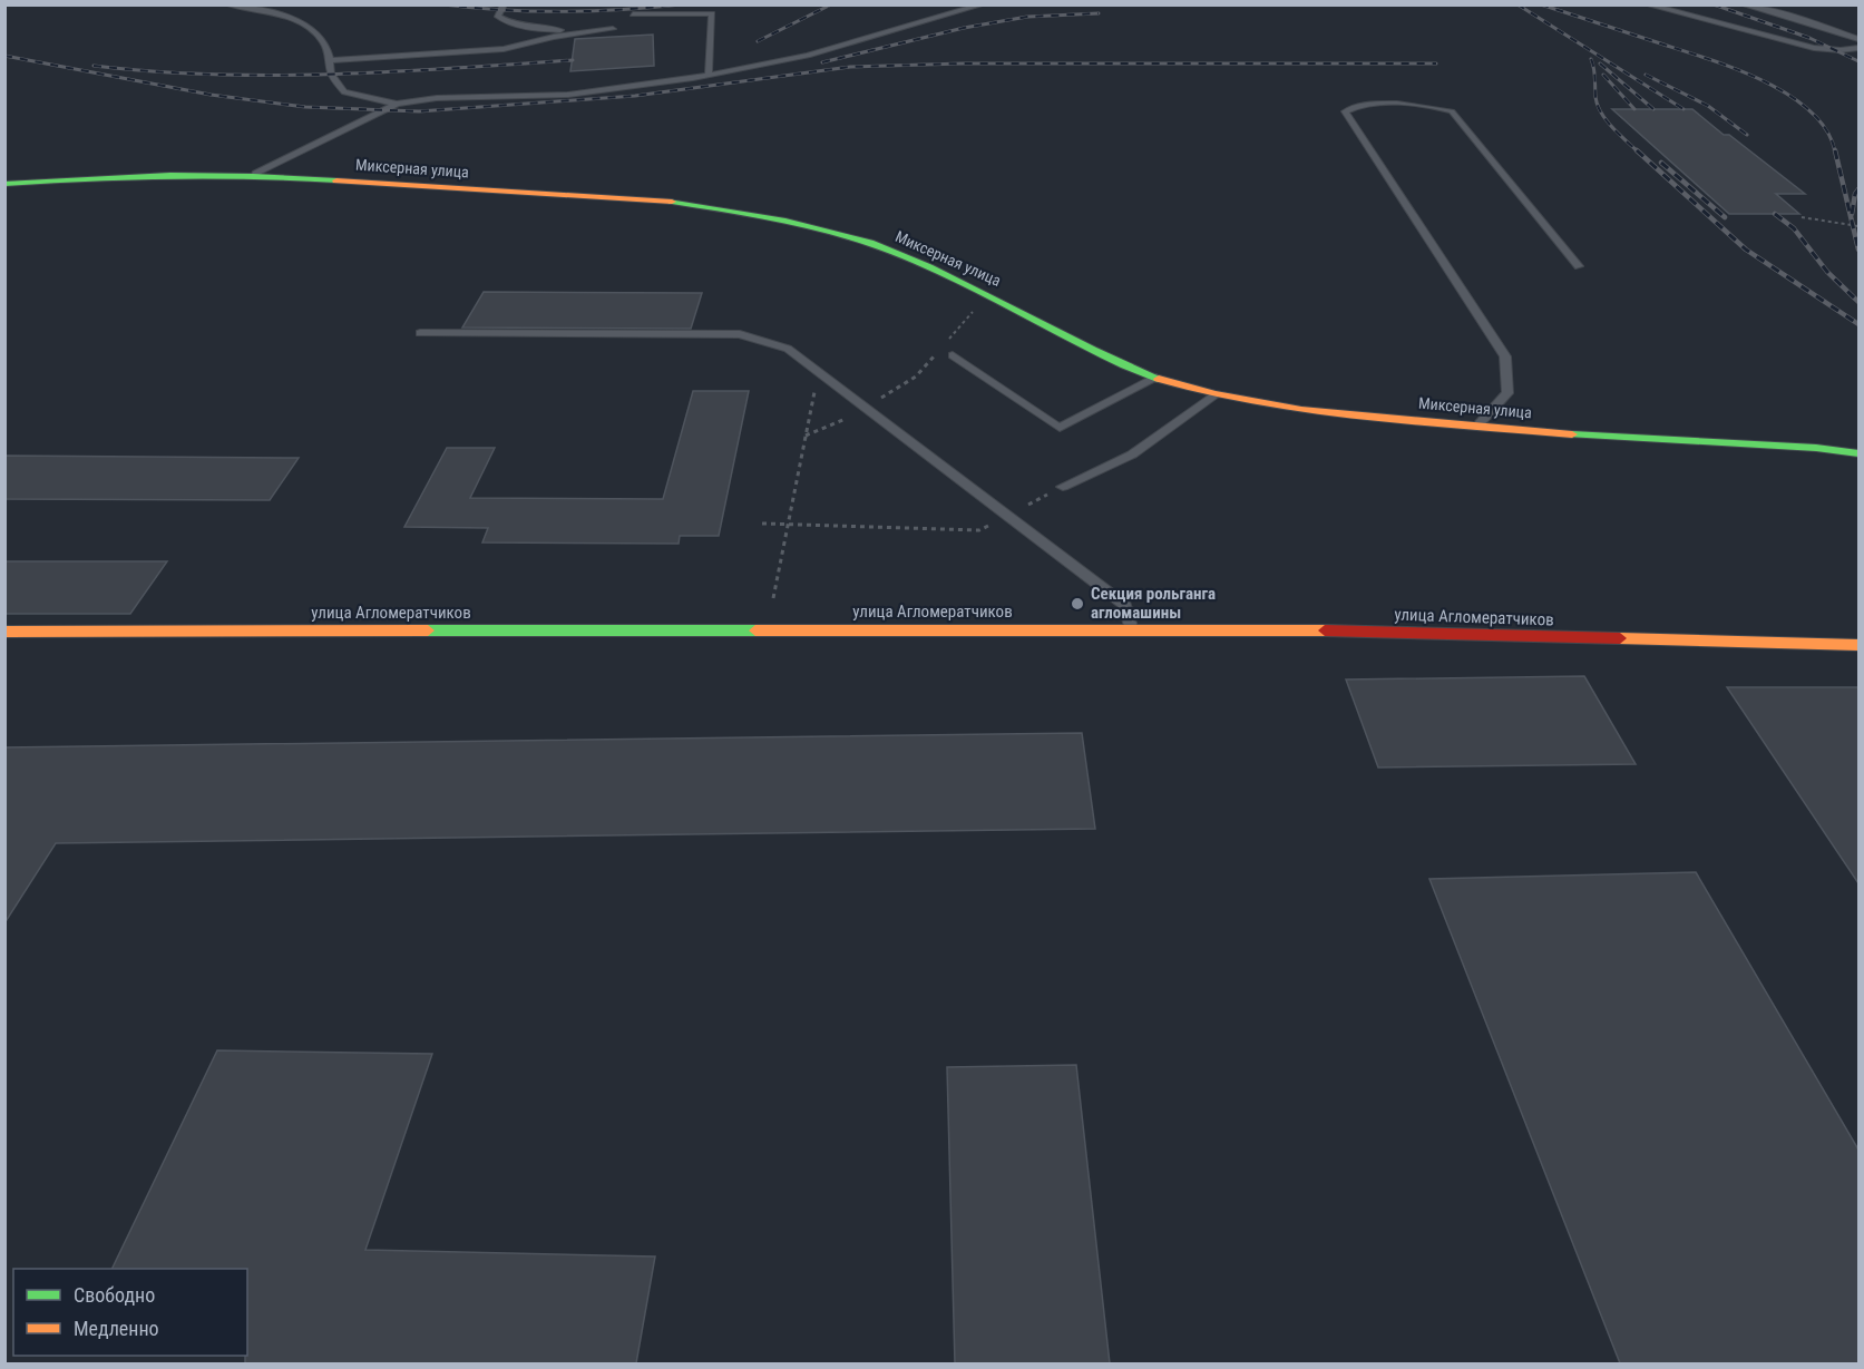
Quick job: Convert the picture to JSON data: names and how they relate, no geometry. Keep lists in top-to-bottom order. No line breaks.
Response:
{"streets":{"street":["Миксерная улица","улица Агломератчиков"]},"places":["Секция рольганга агломашины"],"legend":["Свободно","Медленно"]}
